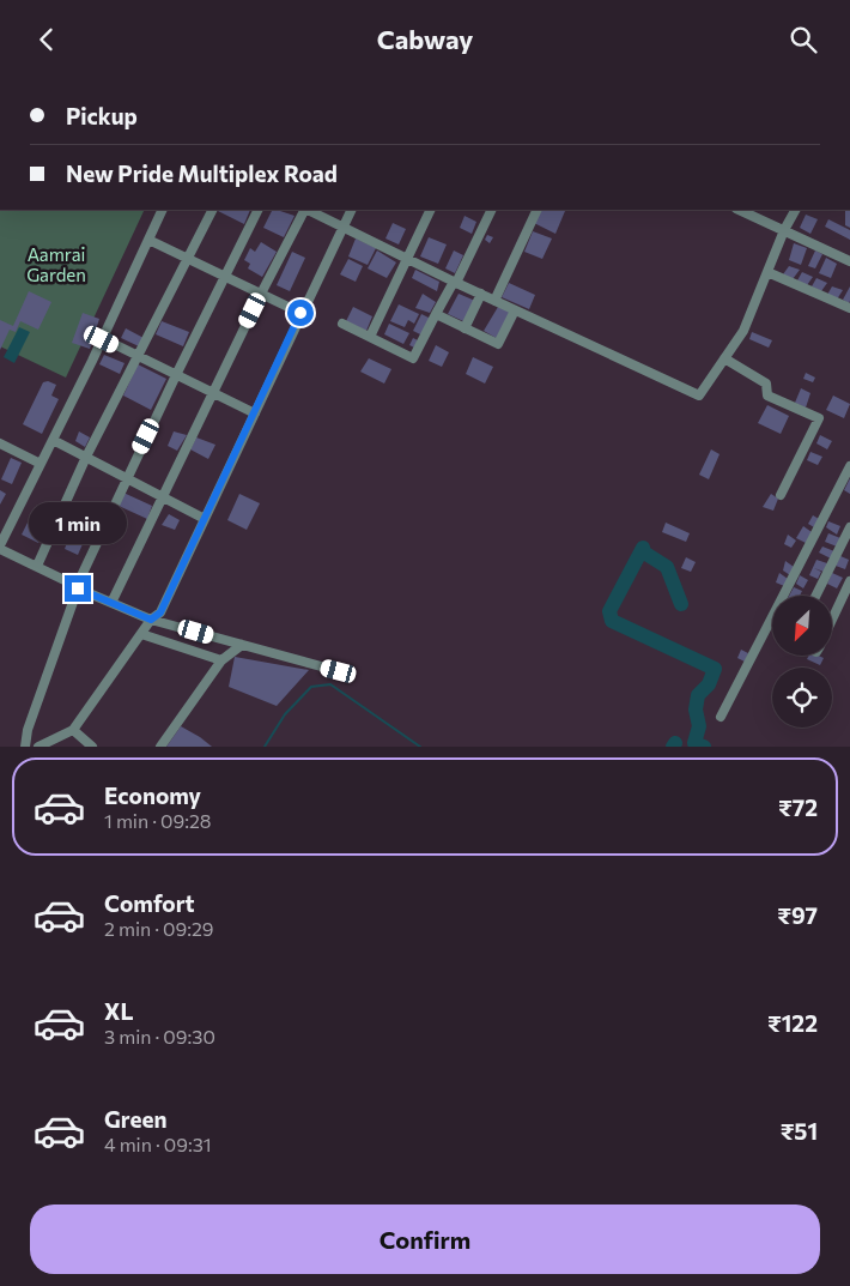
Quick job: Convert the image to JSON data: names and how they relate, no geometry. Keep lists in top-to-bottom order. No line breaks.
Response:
{"parks":["Aamrai Garden"],"north":"bottom left","page":{"header":"Cabway","banner":["Pickup","New Pride Multiplex Road"],"bubble":"1 min","list":[{"name":"Economy","note":"1 min · 09:28","value":"₹72"},{"name":"Comfort","note":"2 min · 09:29","value":"₹97"},{"name":"XL","note":"3 min · 09:30","value":"₹122"},{"name":"Green","note":"4 min · 09:31","value":"₹51"}],"buttons":"Confirm"}}
